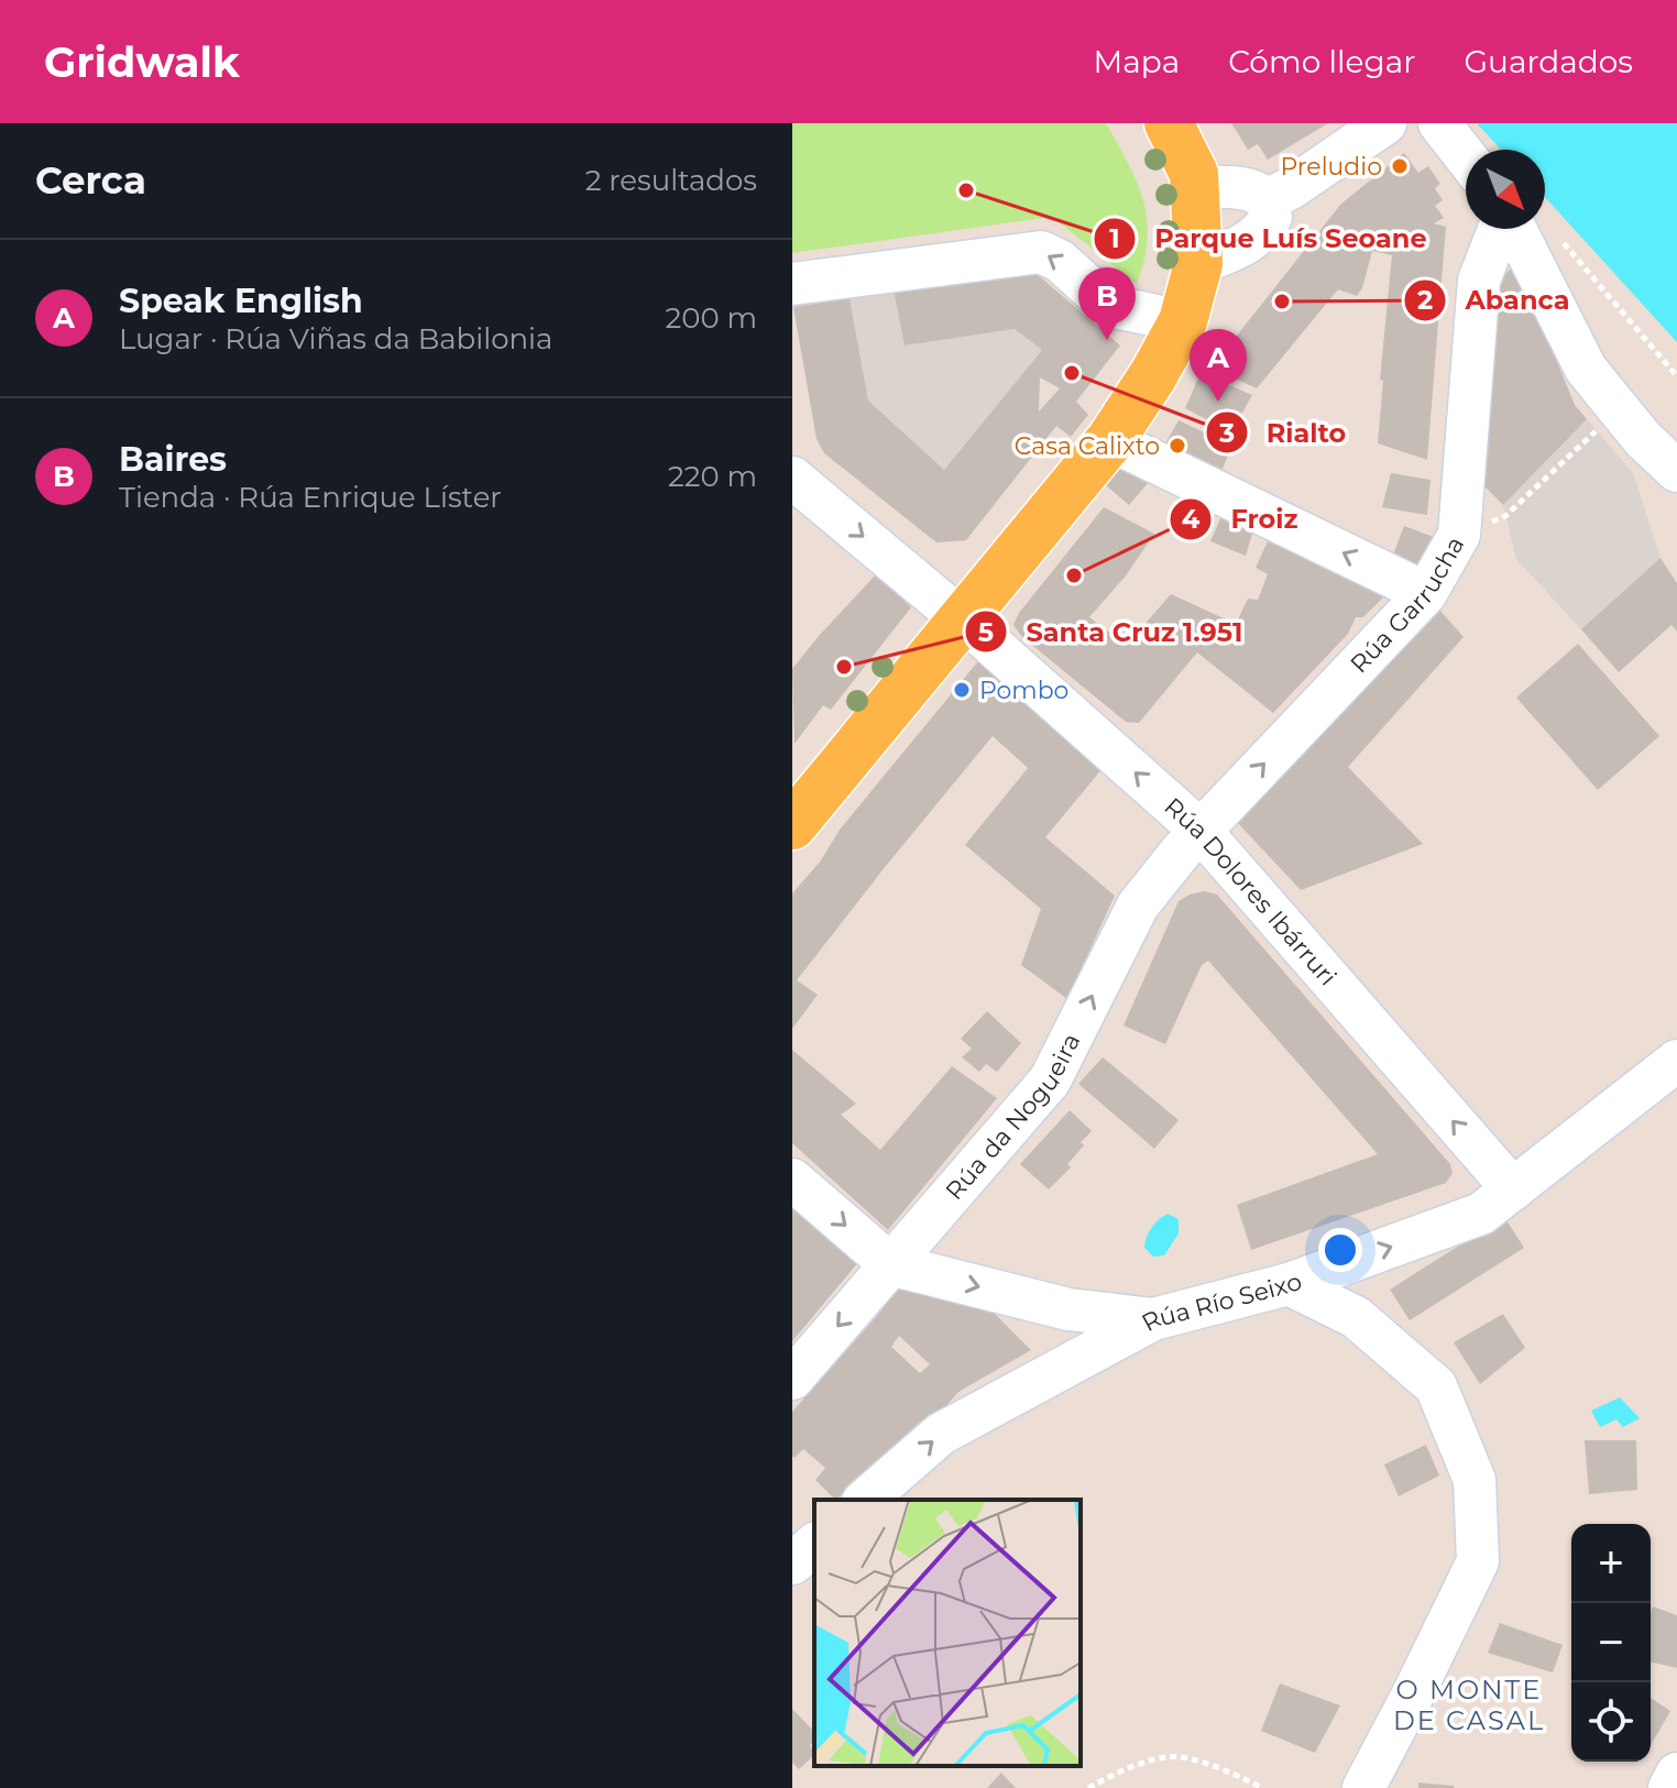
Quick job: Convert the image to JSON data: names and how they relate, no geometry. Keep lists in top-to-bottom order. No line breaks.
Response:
{"streets":{"street":["Rúa Garrucha","Rúa Dolores Ibárruri","Rúa da Nogueira","Rúa Río Seixo"]},"crossings":[["Rúa Garrucha","Rúa Dolores Ibárruri"],["Rúa Garrucha","Rúa da Nogueira"],["Rúa Dolores Ibárruri","Rúa da Nogueira"],["Rúa Dolores Ibárruri","Rúa Río Seixo"]],"one_way":["Rúa Garrucha","Rúa Río Seixo"],"districts":["O MONTE DE CASAL"],"places":["Preludio","Parque Luís Seoane","Abanca","Rialto","Casa Calixto","Froiz","Santa Cruz 1.951","Pombo"],"north":"bottom right","page":{"header":"Gridwalk","nav":["Mapa","Cómo llegar","Guardados"],"heading":["Cerca","2 resultados"],"list":[{"mark":"A","name":"Speak English","note":"Lugar · Rúa Viñas da Babilonia","value":"200 m"},{"mark":"B","name":"Baires","note":"Tienda · Rúa Enrique Líster","value":"220 m"}],"pins":["B","A"],"map_buttons":["+","−"]}}
